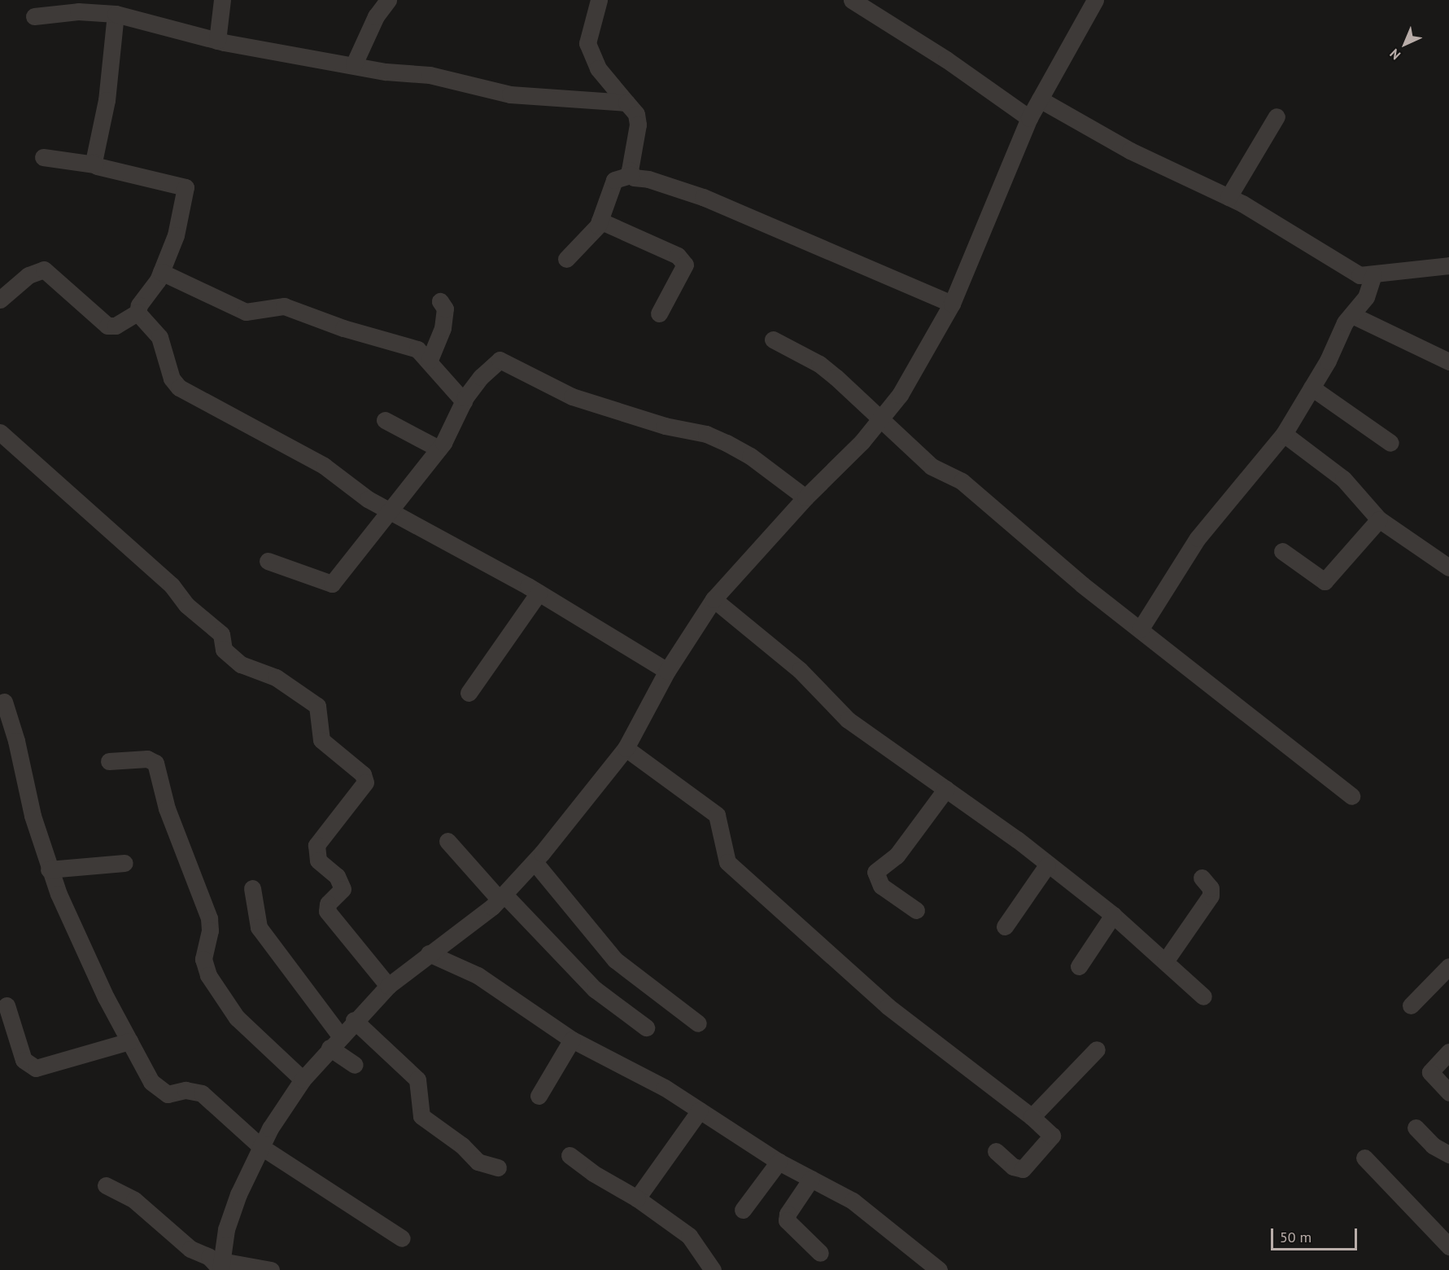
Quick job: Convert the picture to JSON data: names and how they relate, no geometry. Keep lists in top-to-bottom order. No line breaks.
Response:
{"scale_bar":"50 m","north":"bottom left"}
